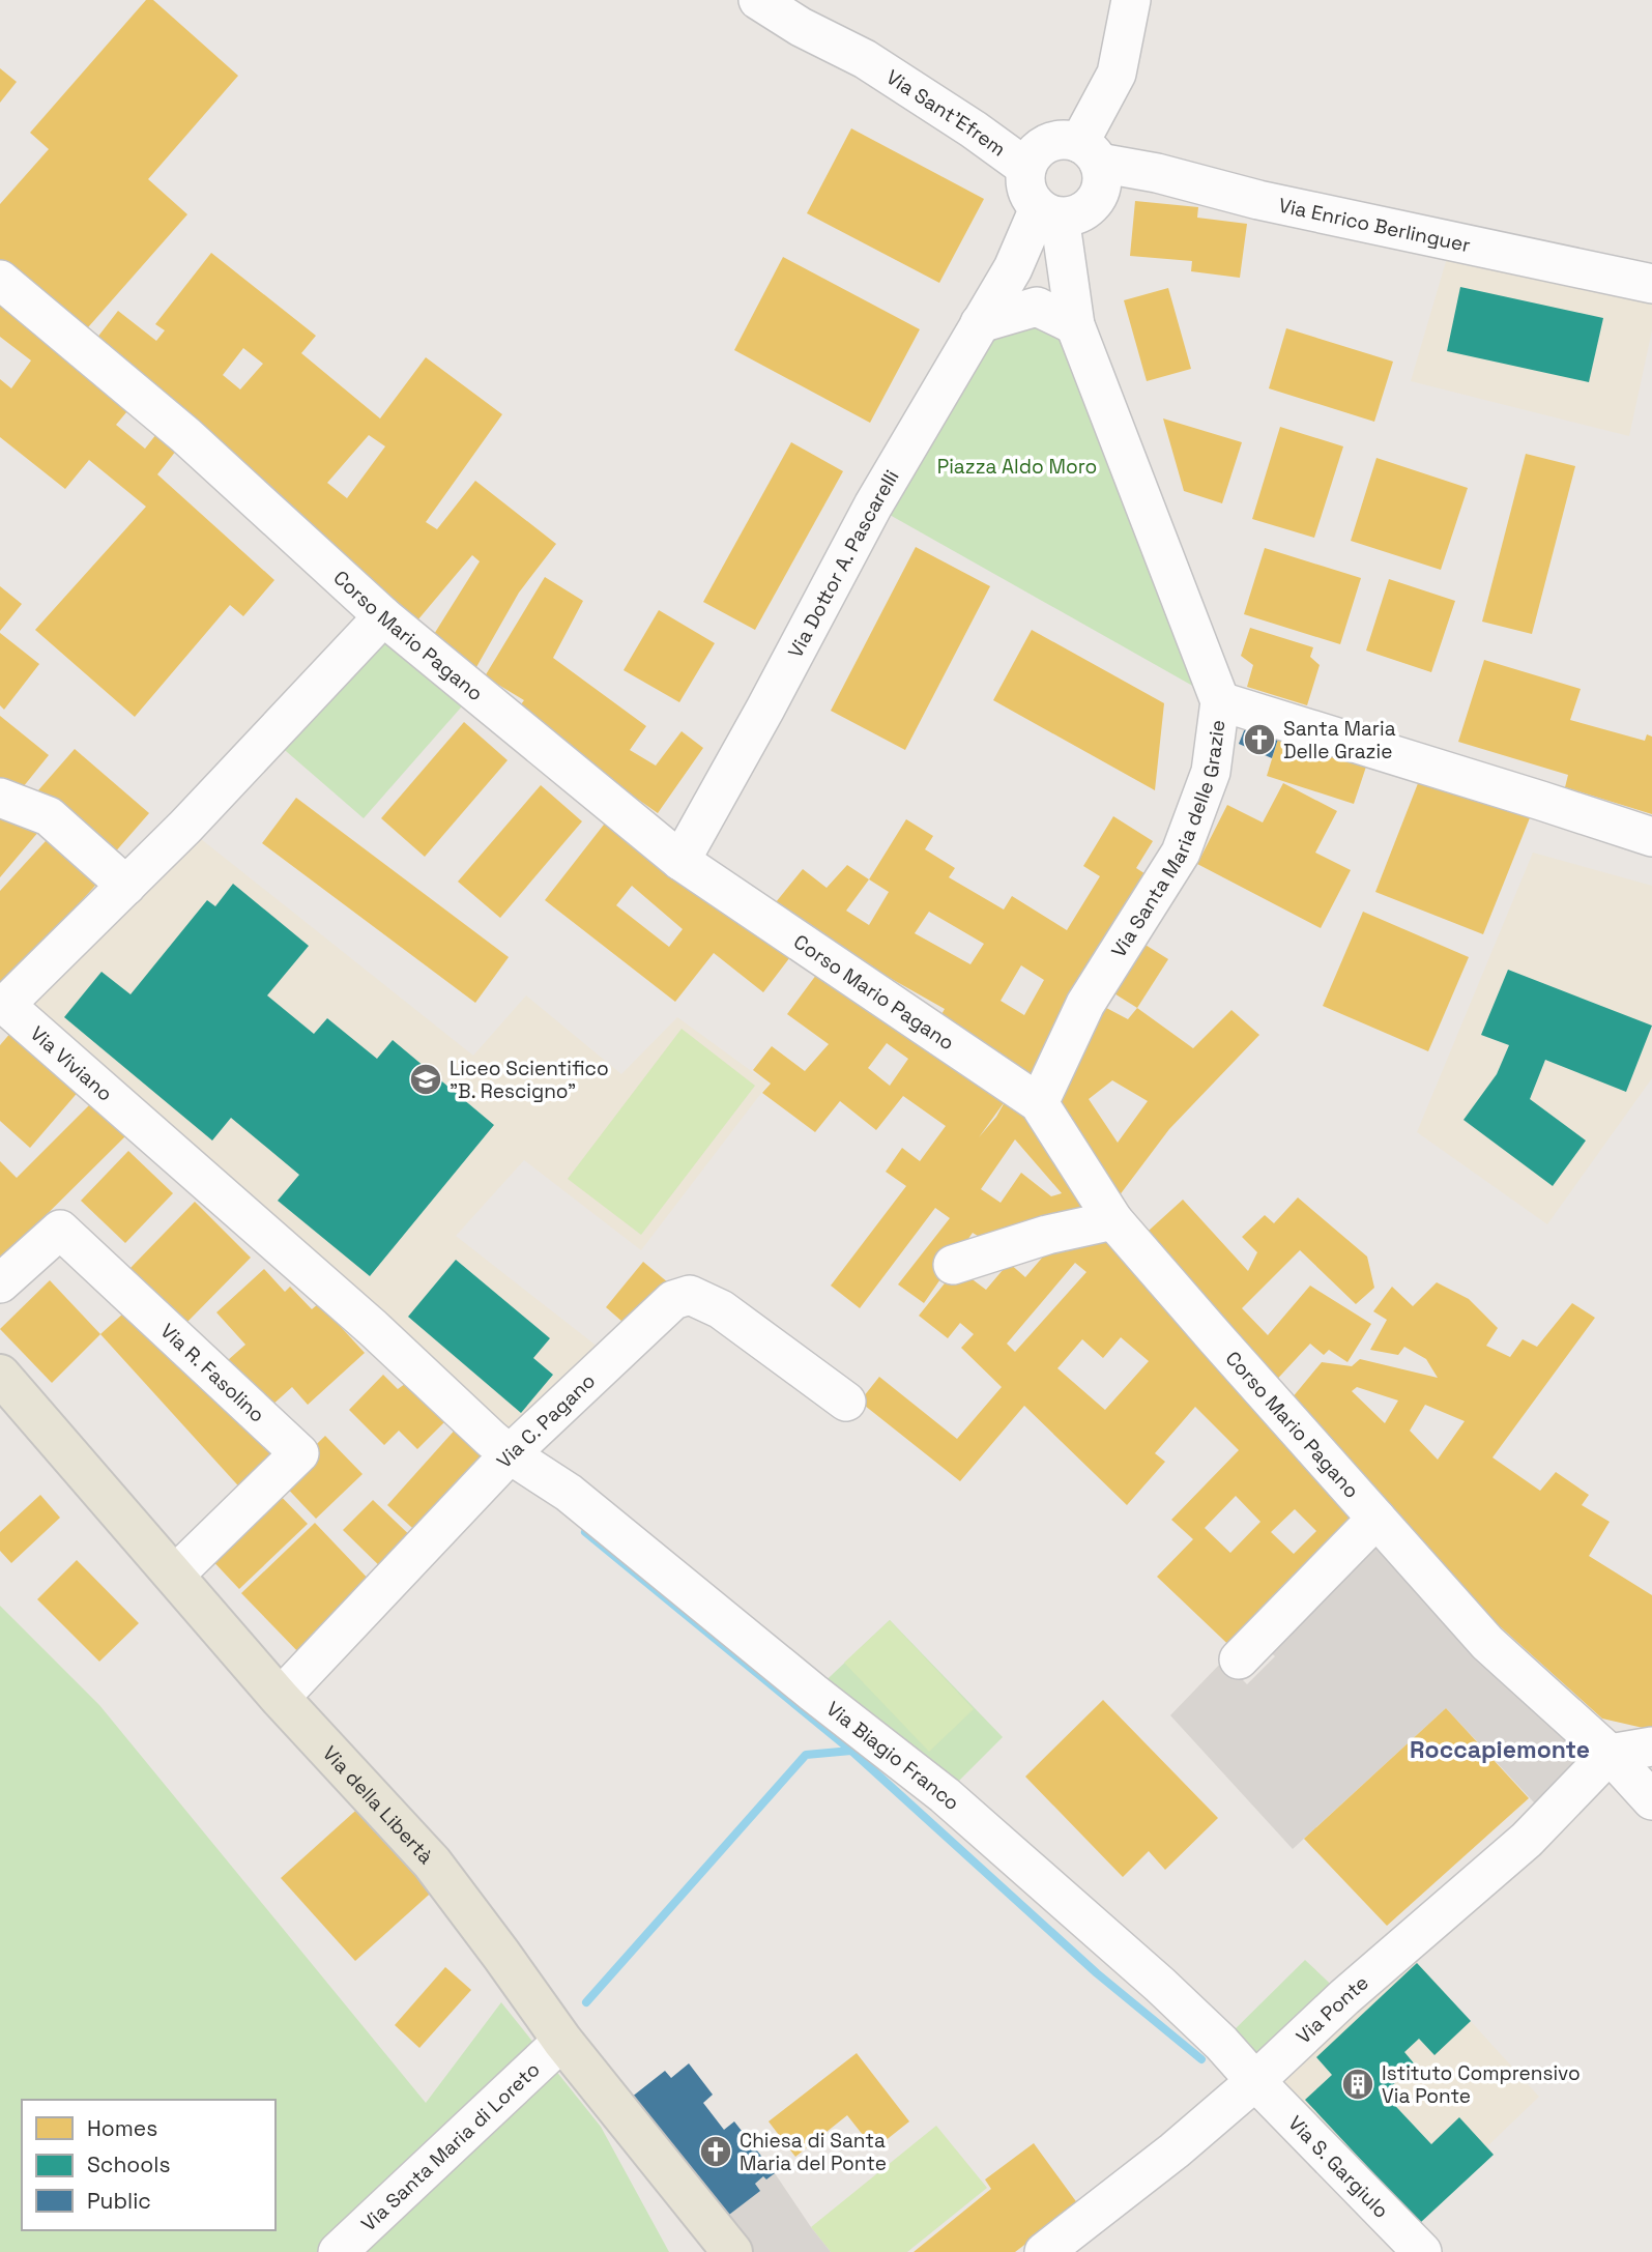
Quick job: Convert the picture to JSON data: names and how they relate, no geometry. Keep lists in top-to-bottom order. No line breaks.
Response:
{"streets":{"main road":["Via della Libertà"],"street":["Via Sant'Efrem","Via Enrico Berlinguer","Via Dottor A. Pascarelli","Corso Mario Pagano","Via Santa Maria delle Grazie","Via Viviano","Via R. Fasolino","Via C. Pagano","Via Biagio Franco","Via Ponte","Via Santa Maria di Loreto","Via S. Gargiulo"]},"crossings":[["Via Sant'Efrem","Via Enrico Berlinguer"],["Via Sant'Efrem","Via Dottor A. Pascarelli"],["Via Enrico Berlinguer","Via Dottor A. Pascarelli"],["Via Dottor A. Pascarelli","Corso Mario Pagano"],["Corso Mario Pagano","Via Santa Maria delle Grazie"],["Corso Mario Pagano","Via Viviano"],["Corso Mario Pagano","Via Ponte"],["Via Viviano","Via C. Pagano"],["Via Viviano","Via Biagio Franco"],["Via R. Fasolino","Via della Libertà"],["Via C. Pagano","Via Biagio Franco"],["Via C. Pagano","Via della Libertà"],["Via Biagio Franco","Via Ponte"],["Via Biagio Franco","Via S. Gargiulo"],["Via della Libertà","Via Santa Maria di Loreto"],["Via Ponte","Via S. Gargiulo"]],"districts":["Roccapiemonte"],"parks":["Piazza Aldo Moro"],"places":{"church":["Santa Maria Delle Grazie","Chiesa di Santa Maria del Ponte"],"school or university":["Liceo Scientifico \"B. Rescigno\""],"building":["Istituto Comprensivo Via Ponte"]},"legend":["Homes","Schools","Public"]}
